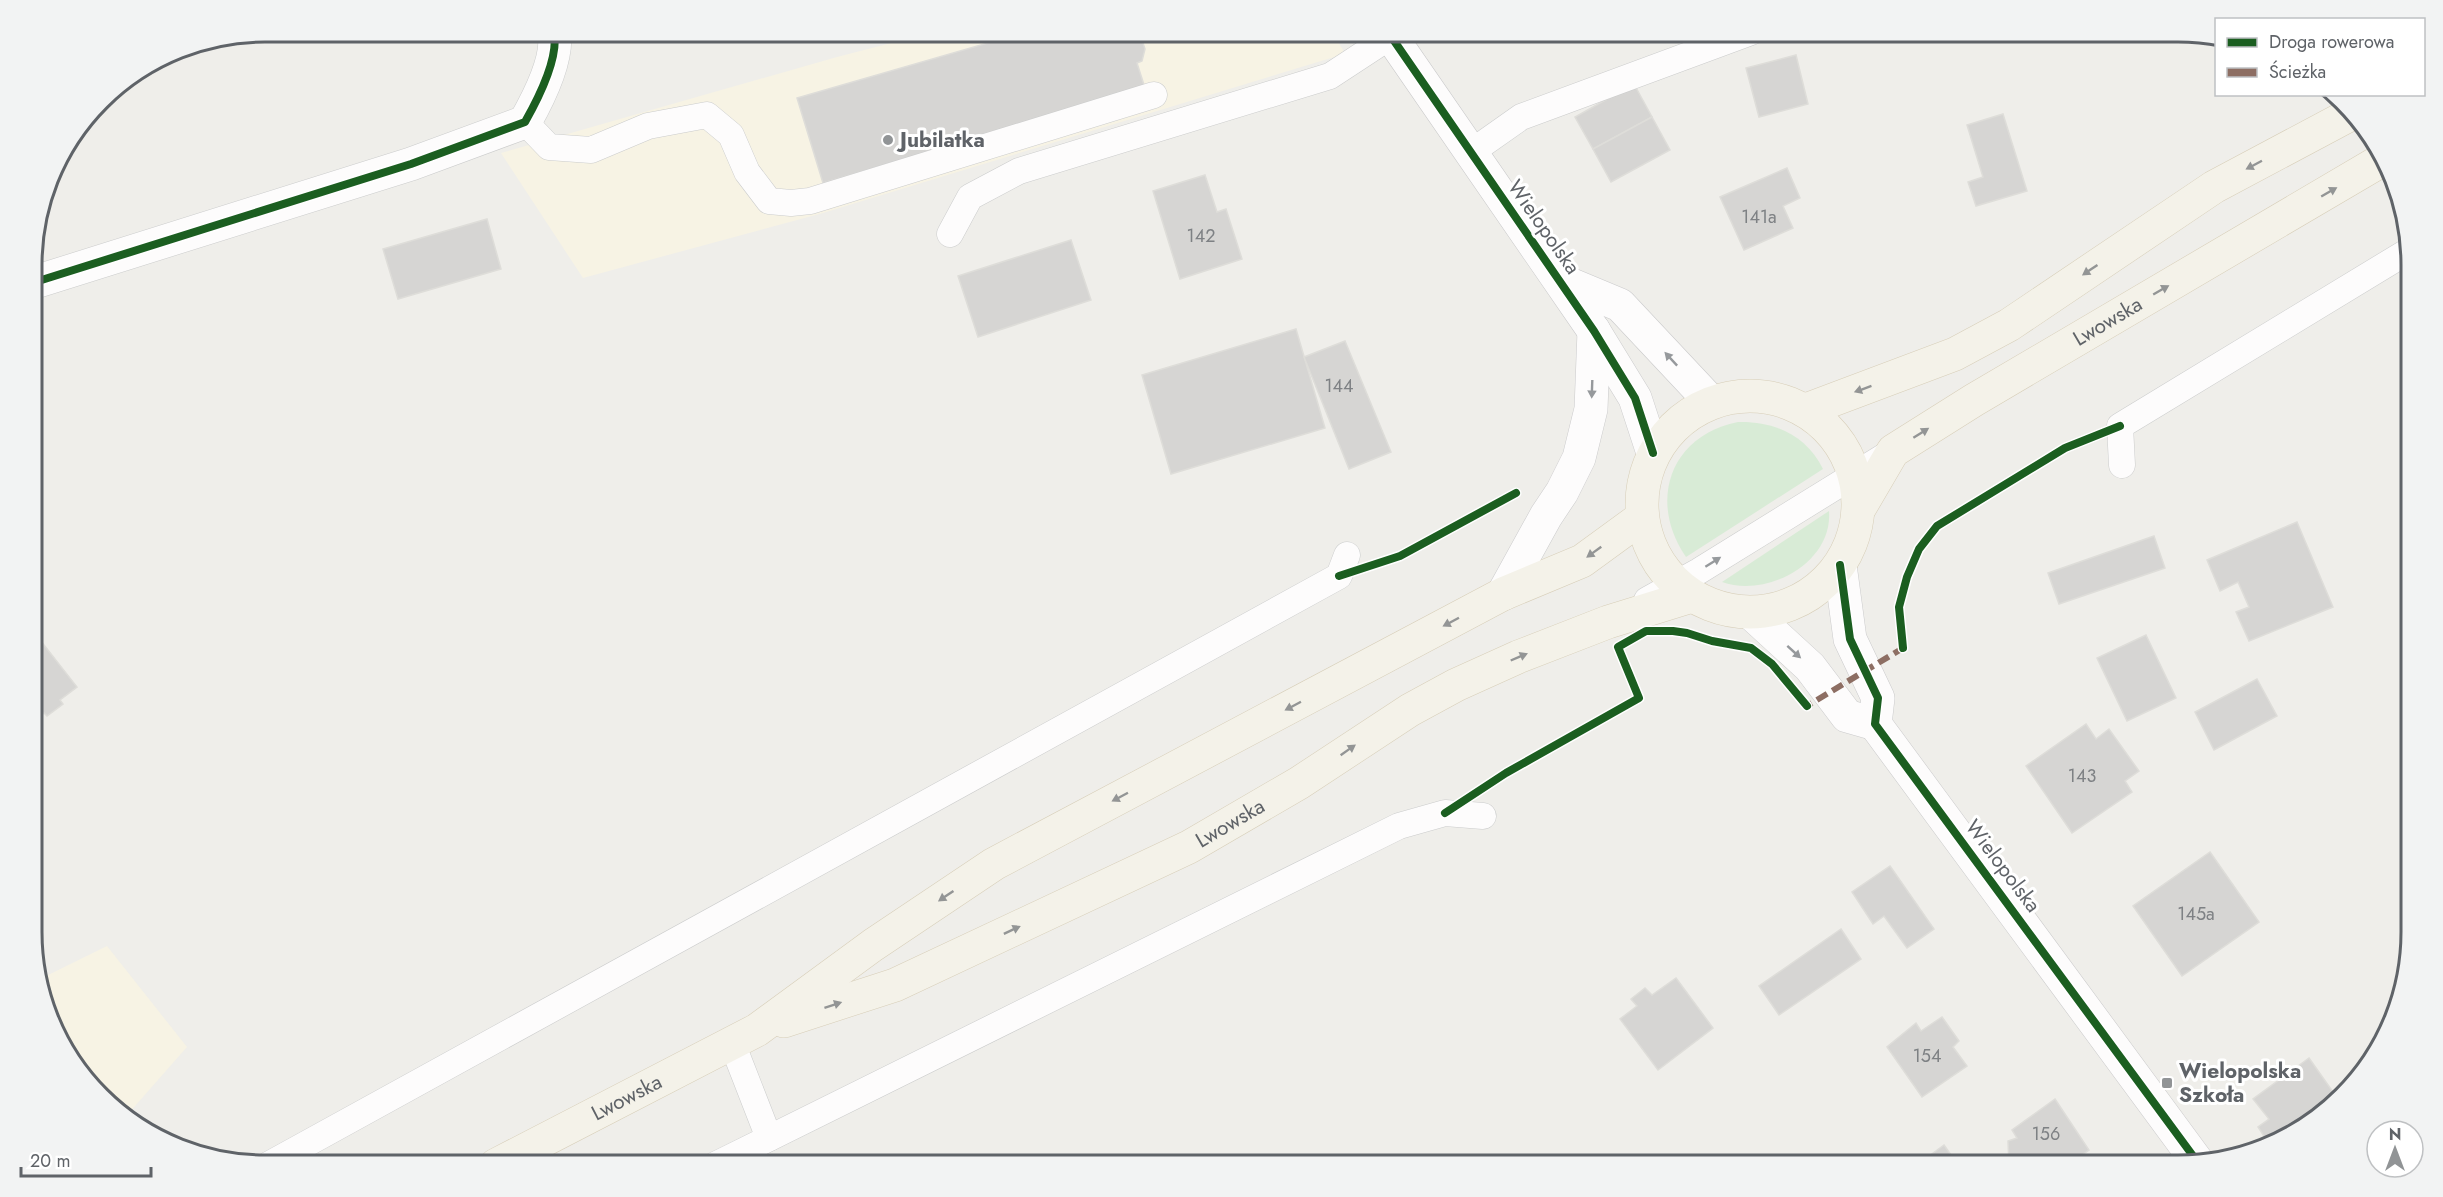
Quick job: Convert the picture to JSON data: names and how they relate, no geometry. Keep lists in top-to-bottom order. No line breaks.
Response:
{"streets":{"main road":["Lwowska"],"street":["Wielopolska"]},"places":{"other":["Jubilatka"],"transit":["Wielopolska Szkoła"]},"house_numbers":["141a","142","144","143","145a","154","156"],"legend":["Droga rowerowa","Ścieżka"],"scale_bar":"20 m","north":"top"}
